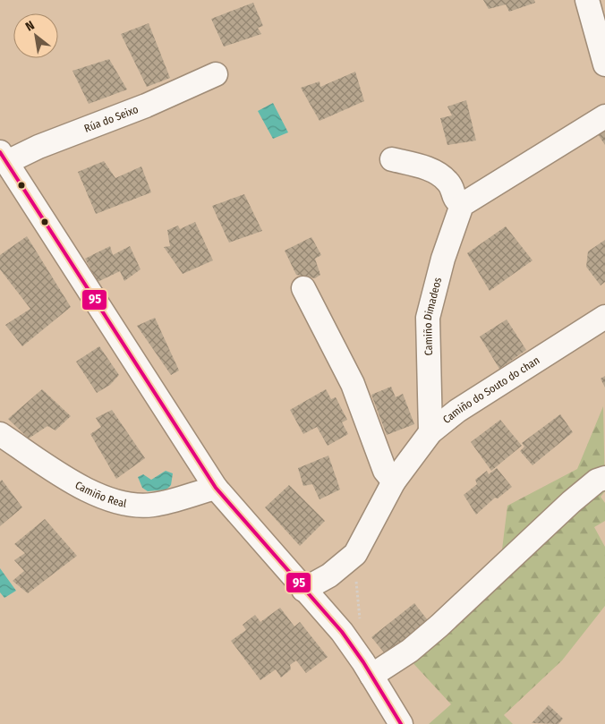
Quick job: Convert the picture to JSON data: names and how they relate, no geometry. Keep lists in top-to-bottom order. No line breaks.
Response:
{"streets":{"street":["Rúa do Seixo","Camiño Dimadeos","Camiño do Souto do chan","Camiño Real"]},"crossings":[["Rúa do Seixo","Camiño do Souto do chan"],["Rúa do Seixo","Camiño Real"],["Camiño Dimadeos","Camiño do Souto do chan"]],"lines":["transit line 95"],"north":"top left"}
